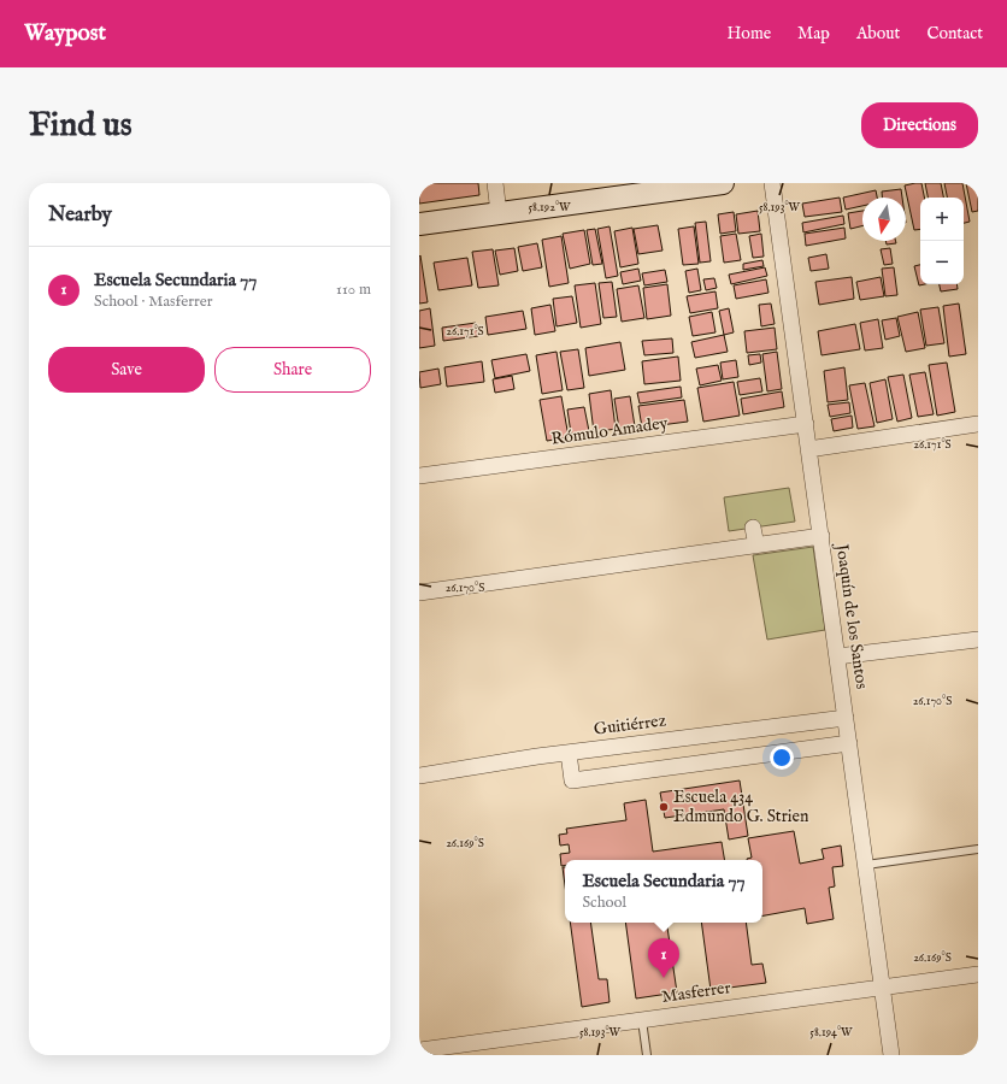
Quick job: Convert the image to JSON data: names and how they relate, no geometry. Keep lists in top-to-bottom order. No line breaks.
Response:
{"streets":{"street":["Rómulo Amadey","Joaquín de los Santos","Guitiérrez","Masferrer"]},"crossings":[["Rómulo Amadey","Joaquín de los Santos"],["Joaquín de los Santos","Guitiérrez"],["Joaquín de los Santos","Masferrer"]],"places":["Escuela 434 Edmundo G. Strien"],"north":"bottom","page":{"header":"Waypost","nav":["Home","Map","About","Contact"],"buttons":["Directions",["Save","Share"]],"title":"Find us","heading":"Nearby","map_buttons":["+","−"],"list":[{"mark":"1","name":"Escuela Secundaria 77","note":"School · Masferrer","value":"110 m"}],"popup":["Escuela Secundaria 77","School"],"pins":"1"},"coordinates":["58.192°W","58.193°W","26.171°S","26.170°S","26.169°S","58.194°W"]}
